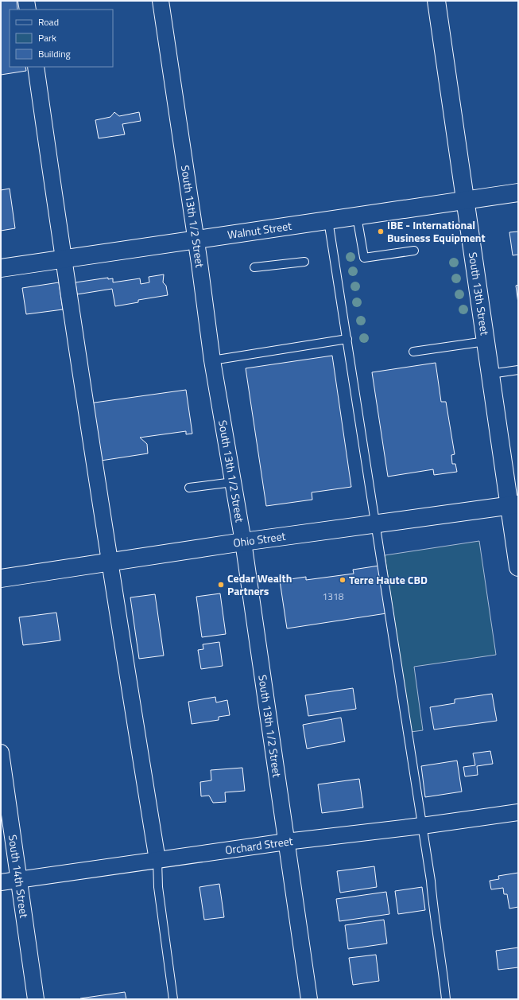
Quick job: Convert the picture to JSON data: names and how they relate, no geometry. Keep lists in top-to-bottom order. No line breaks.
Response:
{"streets":{"street":["South 13th 1/2 Street","Walnut Street","South 13th Street","Ohio Street","Orchard Street","South 14th Street"]},"crossings":[["South 13th 1/2 Street","Walnut Street"],["South 13th 1/2 Street","Ohio Street"],["South 13th 1/2 Street","Orchard Street"],["Walnut Street","South 13th Street"],["South 13th Street","Ohio Street"],["Orchard Street","South 14th Street"]],"places":["IBE - International Business Equipment","Terre Haute CBD","Cedar Wealth Partners"],"house_numbers":["1318"],"legend":["Road","Park","Building"]}
